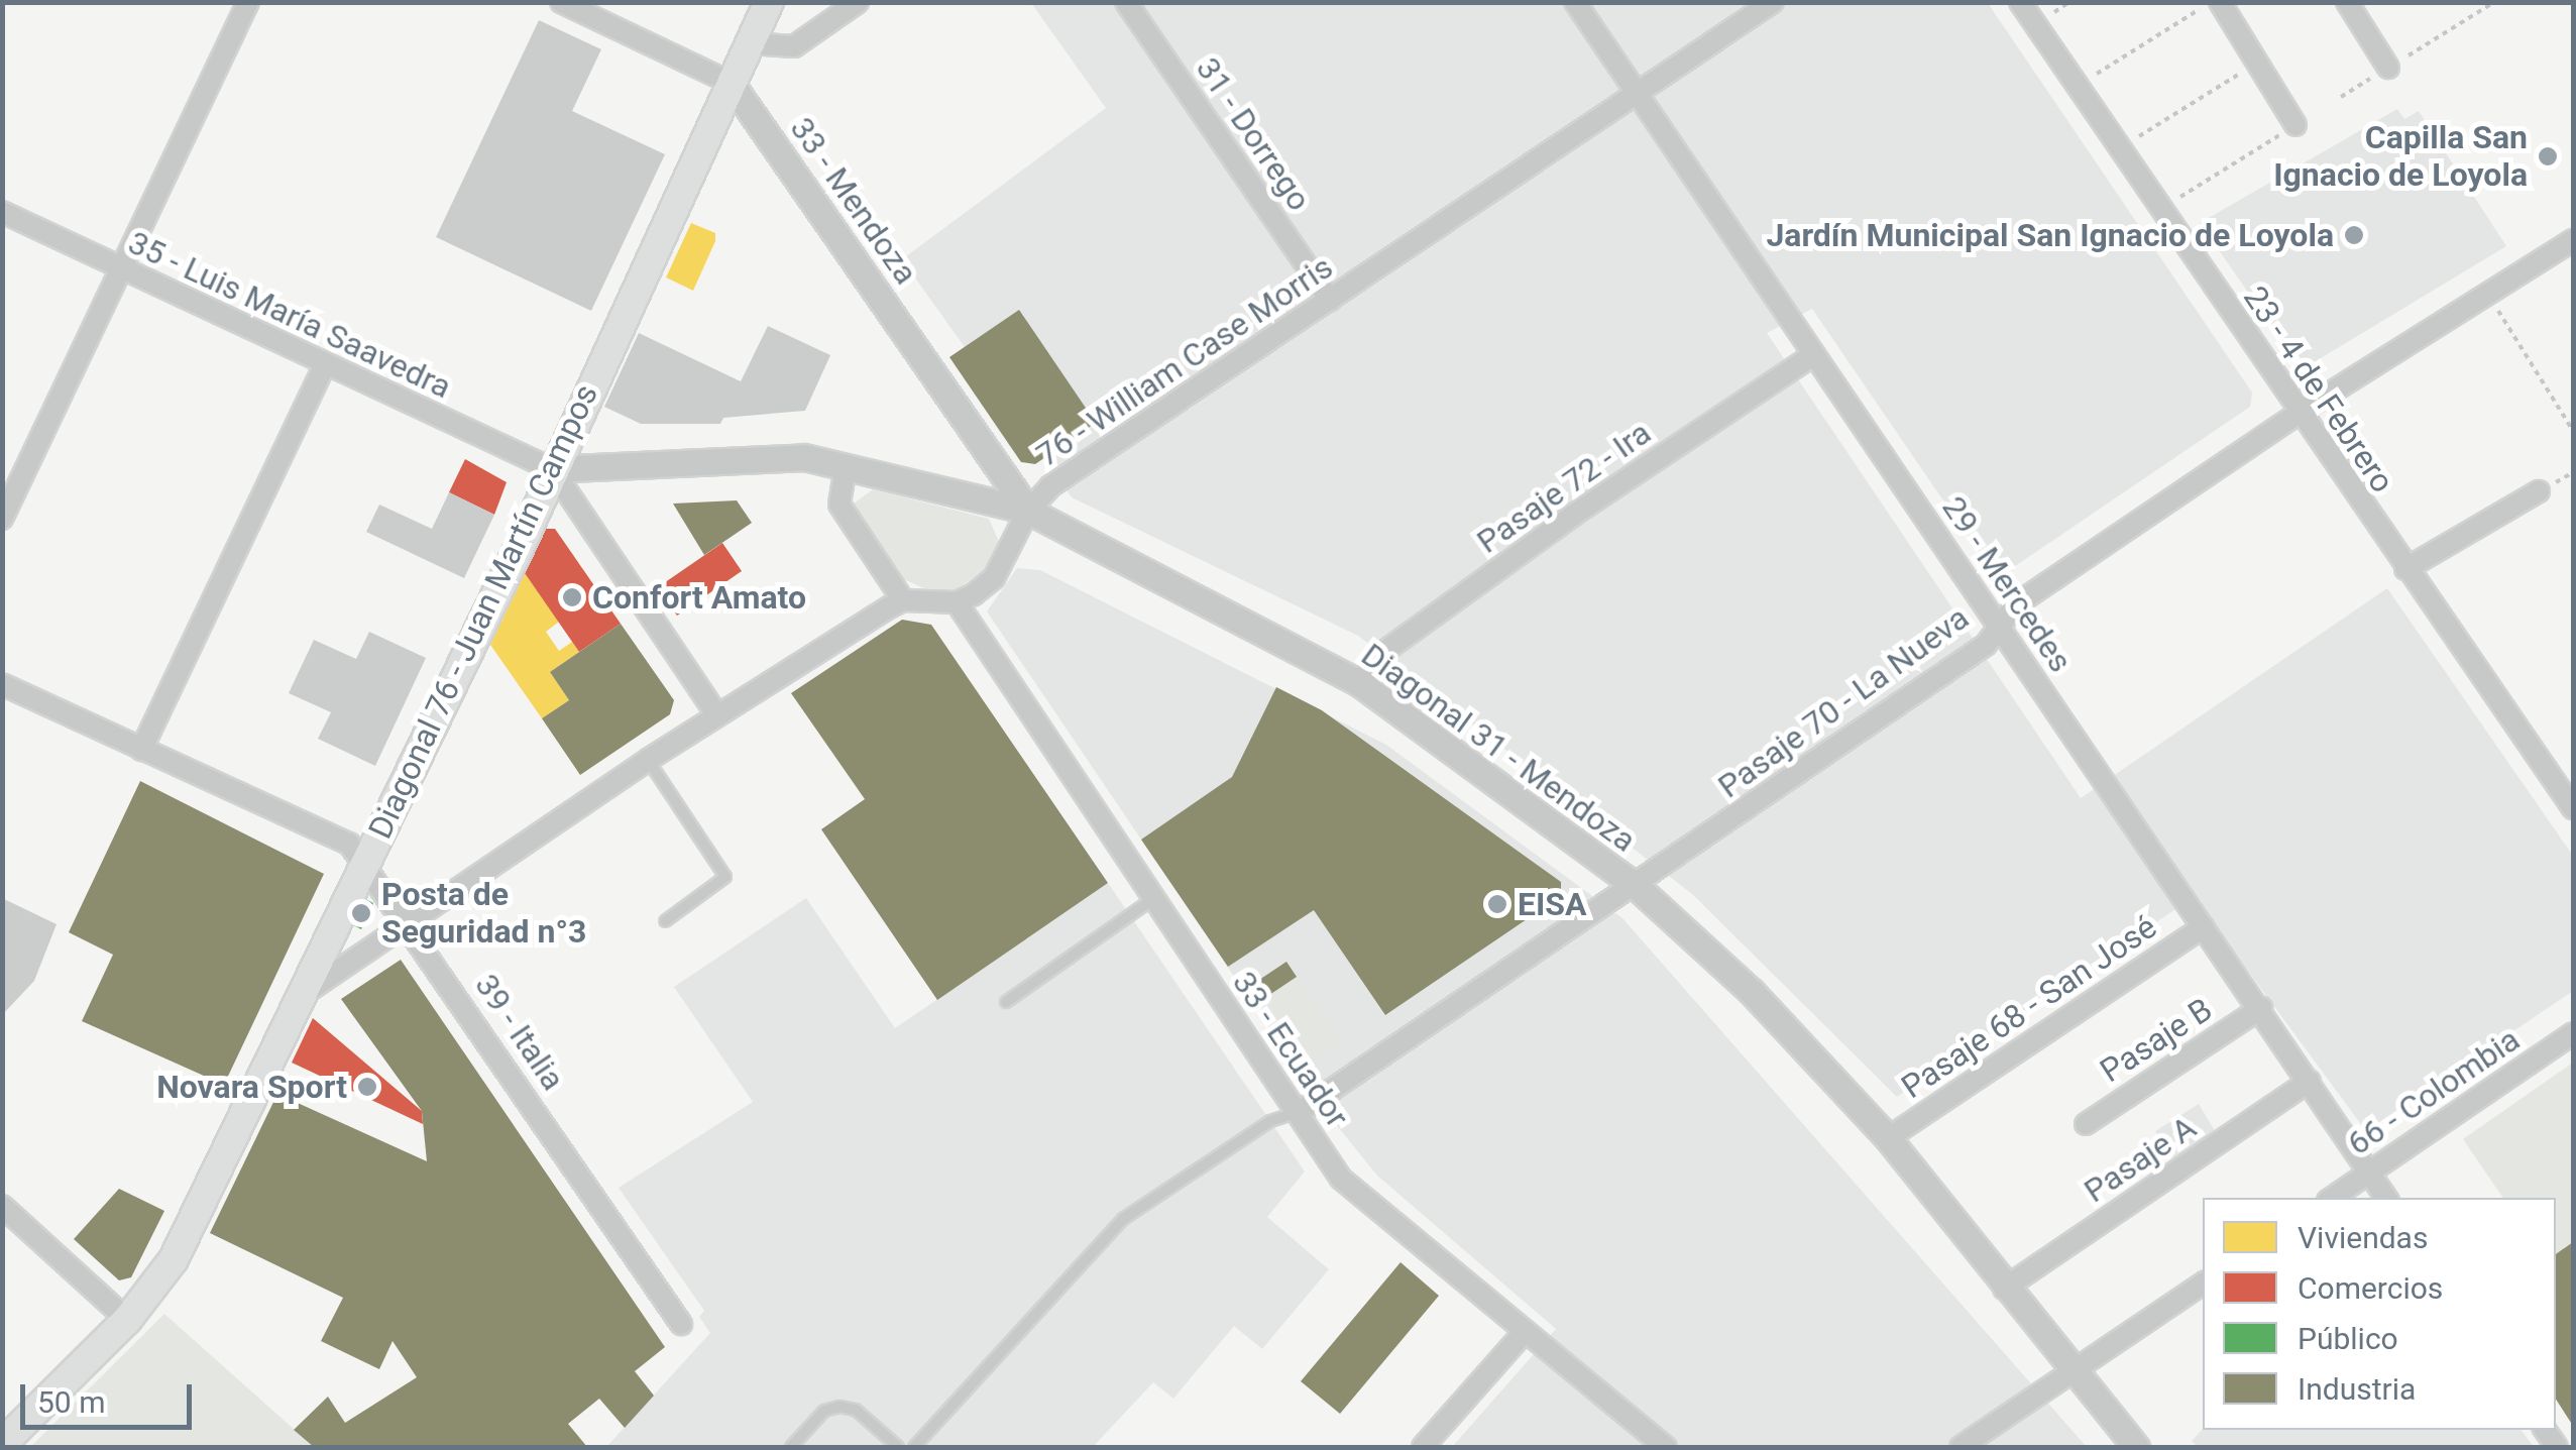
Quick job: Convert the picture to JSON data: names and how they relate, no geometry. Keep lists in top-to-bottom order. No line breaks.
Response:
{"streets":{"main road":["Diagonal 76 - Juan Martín Campos"],"street":["31 - Dorrego","33 - Mendoza","35 - Luis María Saavedra","76 - William Case Morris","23 - 4 de Febrero","Pasaje 72 - Ira","29 - Mercedes","Pasaje 70 - La Nueva","Diagonal 31 - Mendoza","Pasaje 68 - San José","39 - Italia","Pasaje B","33 - Ecuador","66 - Colombia","Pasaje A"]},"crossings":[["31 - Dorrego","76 - William Case Morris"],["33 - Mendoza","76 - William Case Morris"],["33 - Mendoza","Diagonal 76 - Juan Martín Campos"],["33 - Mendoza","Diagonal 31 - Mendoza"],["35 - Luis María Saavedra","Diagonal 76 - Juan Martín Campos"],["35 - Luis María Saavedra","Diagonal 31 - Mendoza"],["76 - William Case Morris","29 - Mercedes"],["76 - William Case Morris","Diagonal 31 - Mendoza"],["76 - William Case Morris","33 - Ecuador"],["23 - 4 de Febrero","Pasaje 70 - La Nueva"],["Pasaje 72 - Ira","29 - Mercedes"],["Pasaje 72 - Ira","Diagonal 31 - Mendoza"],["29 - Mercedes","Pasaje 70 - La Nueva"],["29 - Mercedes","Pasaje 68 - San José"],["29 - Mercedes","Pasaje B"],["29 - Mercedes","66 - Colombia"],["29 - Mercedes","Pasaje A"],["Diagonal 76 - Juan Martín Campos","Diagonal 31 - Mendoza"],["Diagonal 76 - Juan Martín Campos","39 - Italia"],["Pasaje 70 - La Nueva","Diagonal 31 - Mendoza"],["Pasaje 70 - La Nueva","33 - Ecuador"],["Diagonal 31 - Mendoza","Pasaje 68 - San José"],["Diagonal 31 - Mendoza","Pasaje A"]],"places":["Capilla San Ignacio de Loyola","Jardín Municipal San Ignacio de Loyola","Confort Amato","EISA","Posta de Seguridad n°3","Novara Sport"],"legend":["Viviendas","Comercios","Público","Industria"],"scale_bar":"50 m"}
